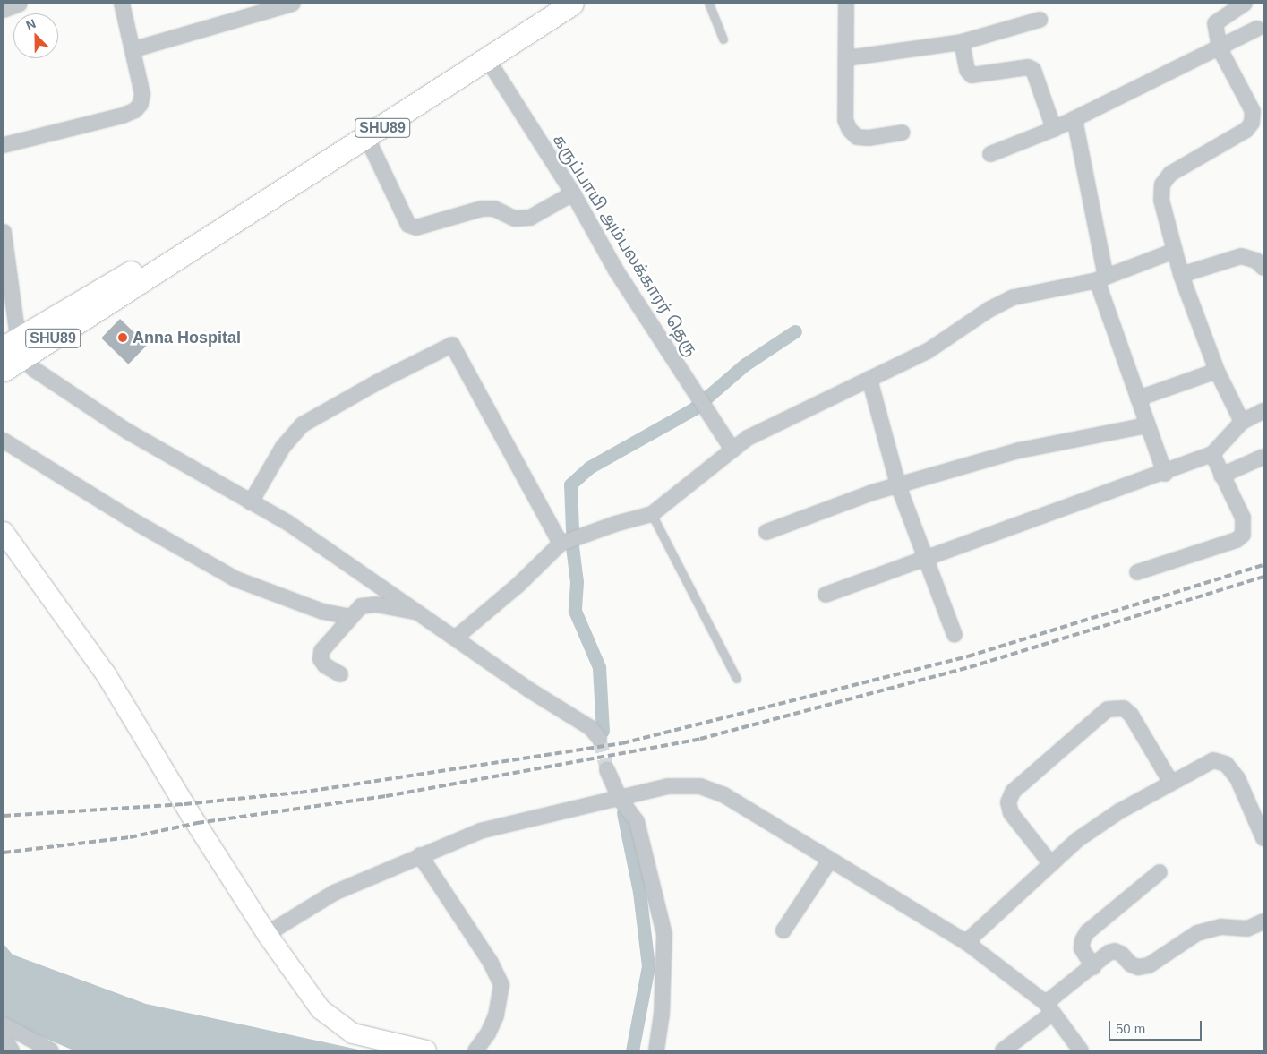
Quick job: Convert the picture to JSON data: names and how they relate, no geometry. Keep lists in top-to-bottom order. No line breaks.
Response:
{"streets":{"main road":["SHU89"],"street":["கருப்பாயி அம்பலக்காரர் தெரு"]},"crossings":[["SHU89","கருப்பாயி அம்பலக்காரர் தெரு"]],"places":["Anna Hospital"],"scale_bar":"50 m","north":"top left"}
